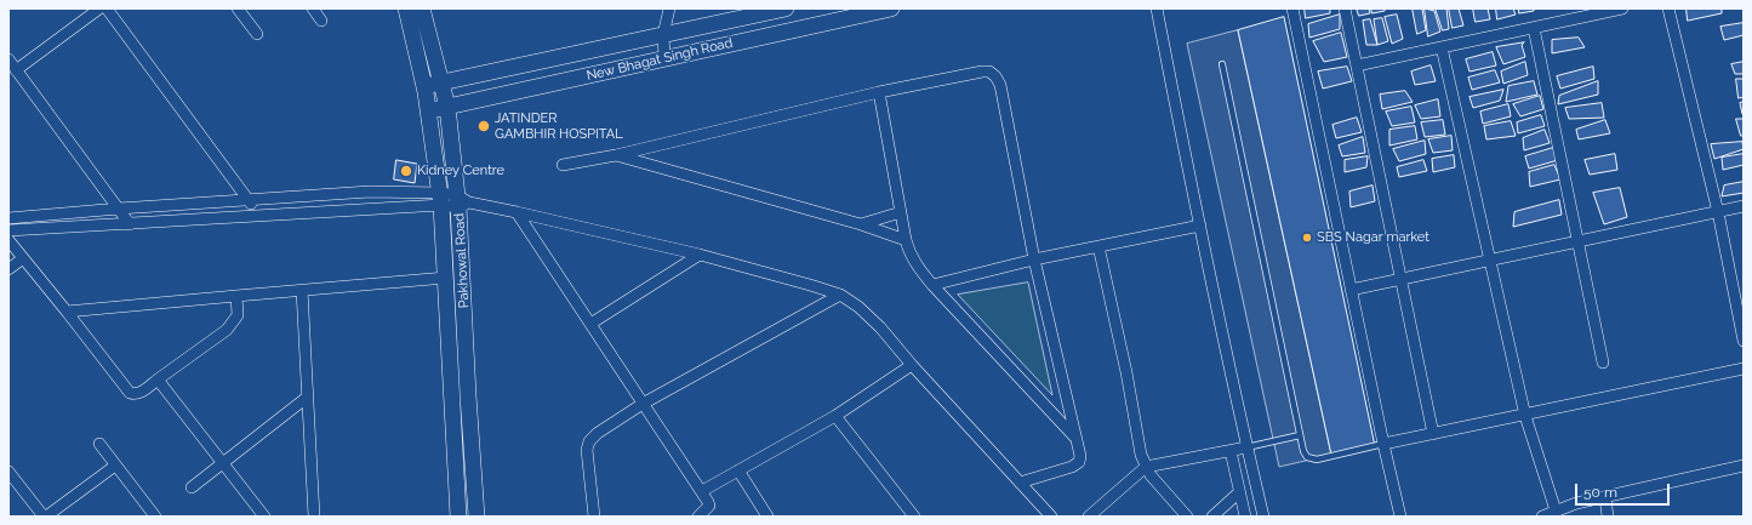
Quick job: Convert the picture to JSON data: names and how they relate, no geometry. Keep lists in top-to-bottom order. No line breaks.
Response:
{"streets":{"street":["New Bhagat Singh Road","Pakhowal Road"]},"crossings":[["New Bhagat Singh Road","Pakhowal Road"]],"places":["JATINDER GAMBHIR HOSPITAL","Kidney Centre","SBS Nagar market"],"scale_bar":"50 m"}
